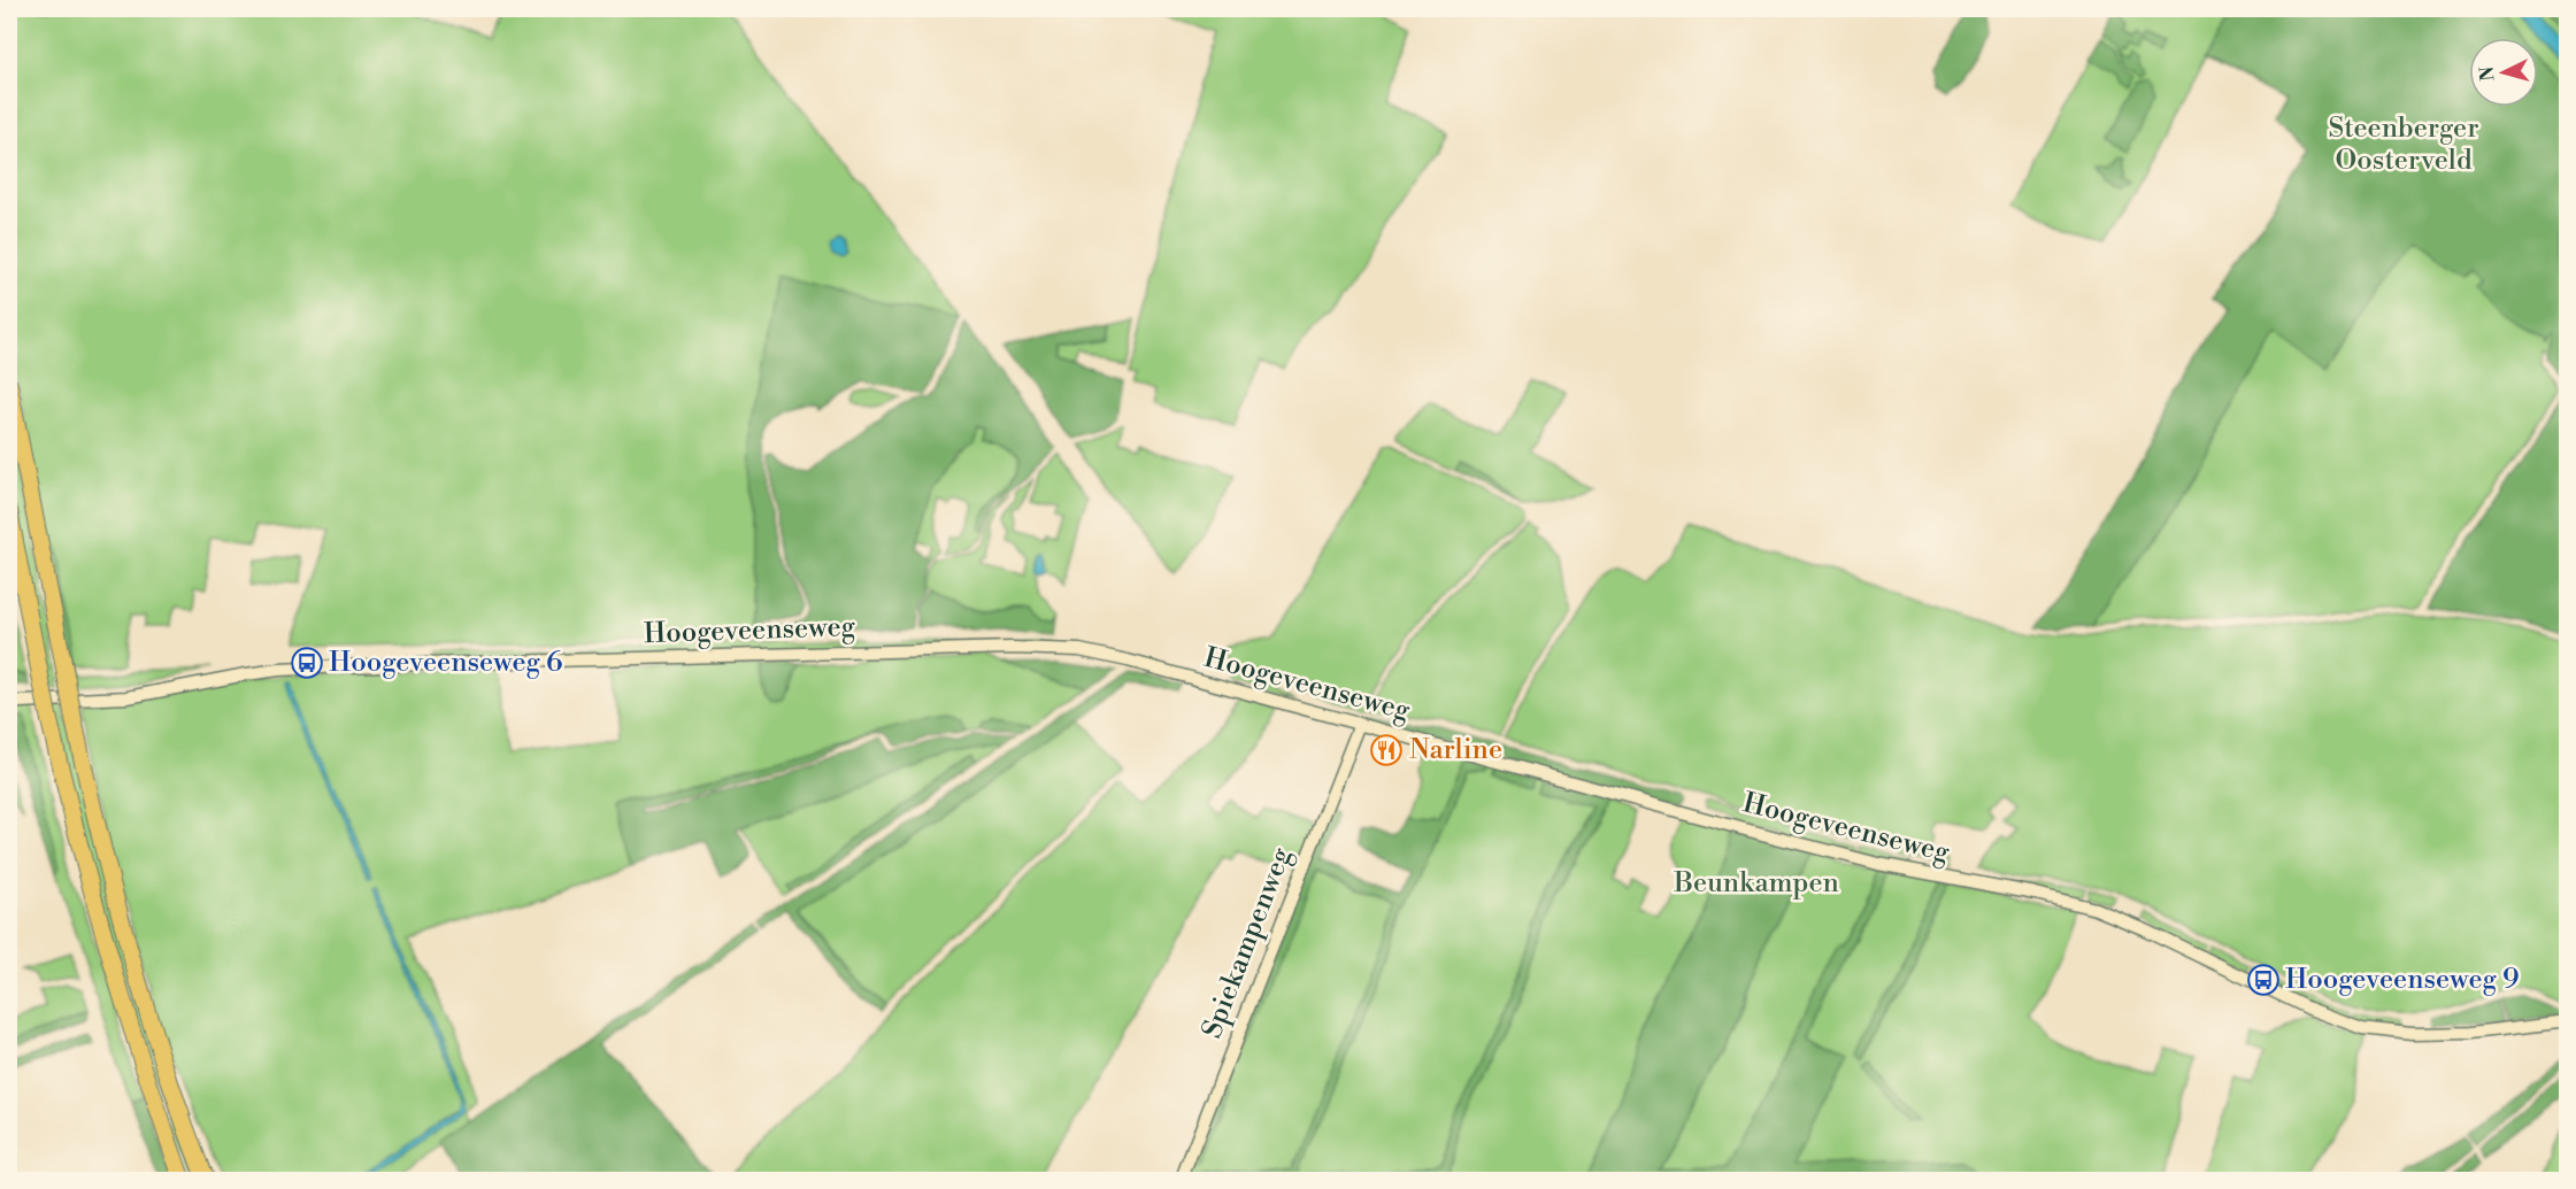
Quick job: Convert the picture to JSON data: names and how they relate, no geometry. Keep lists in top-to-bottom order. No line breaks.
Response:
{"streets":{"main road":["Hoogeveenseweg","Spiekampenweg"]},"crossings":[["Hoogeveenseweg","Spiekampenweg"]],"parks":["Steenberger Oosterveld","Beunkampen"],"places":{"bus stop":["Hoogeveenseweg 6","Hoogeveenseweg 9"],"restaurant":["Narline"]},"north":"left"}
